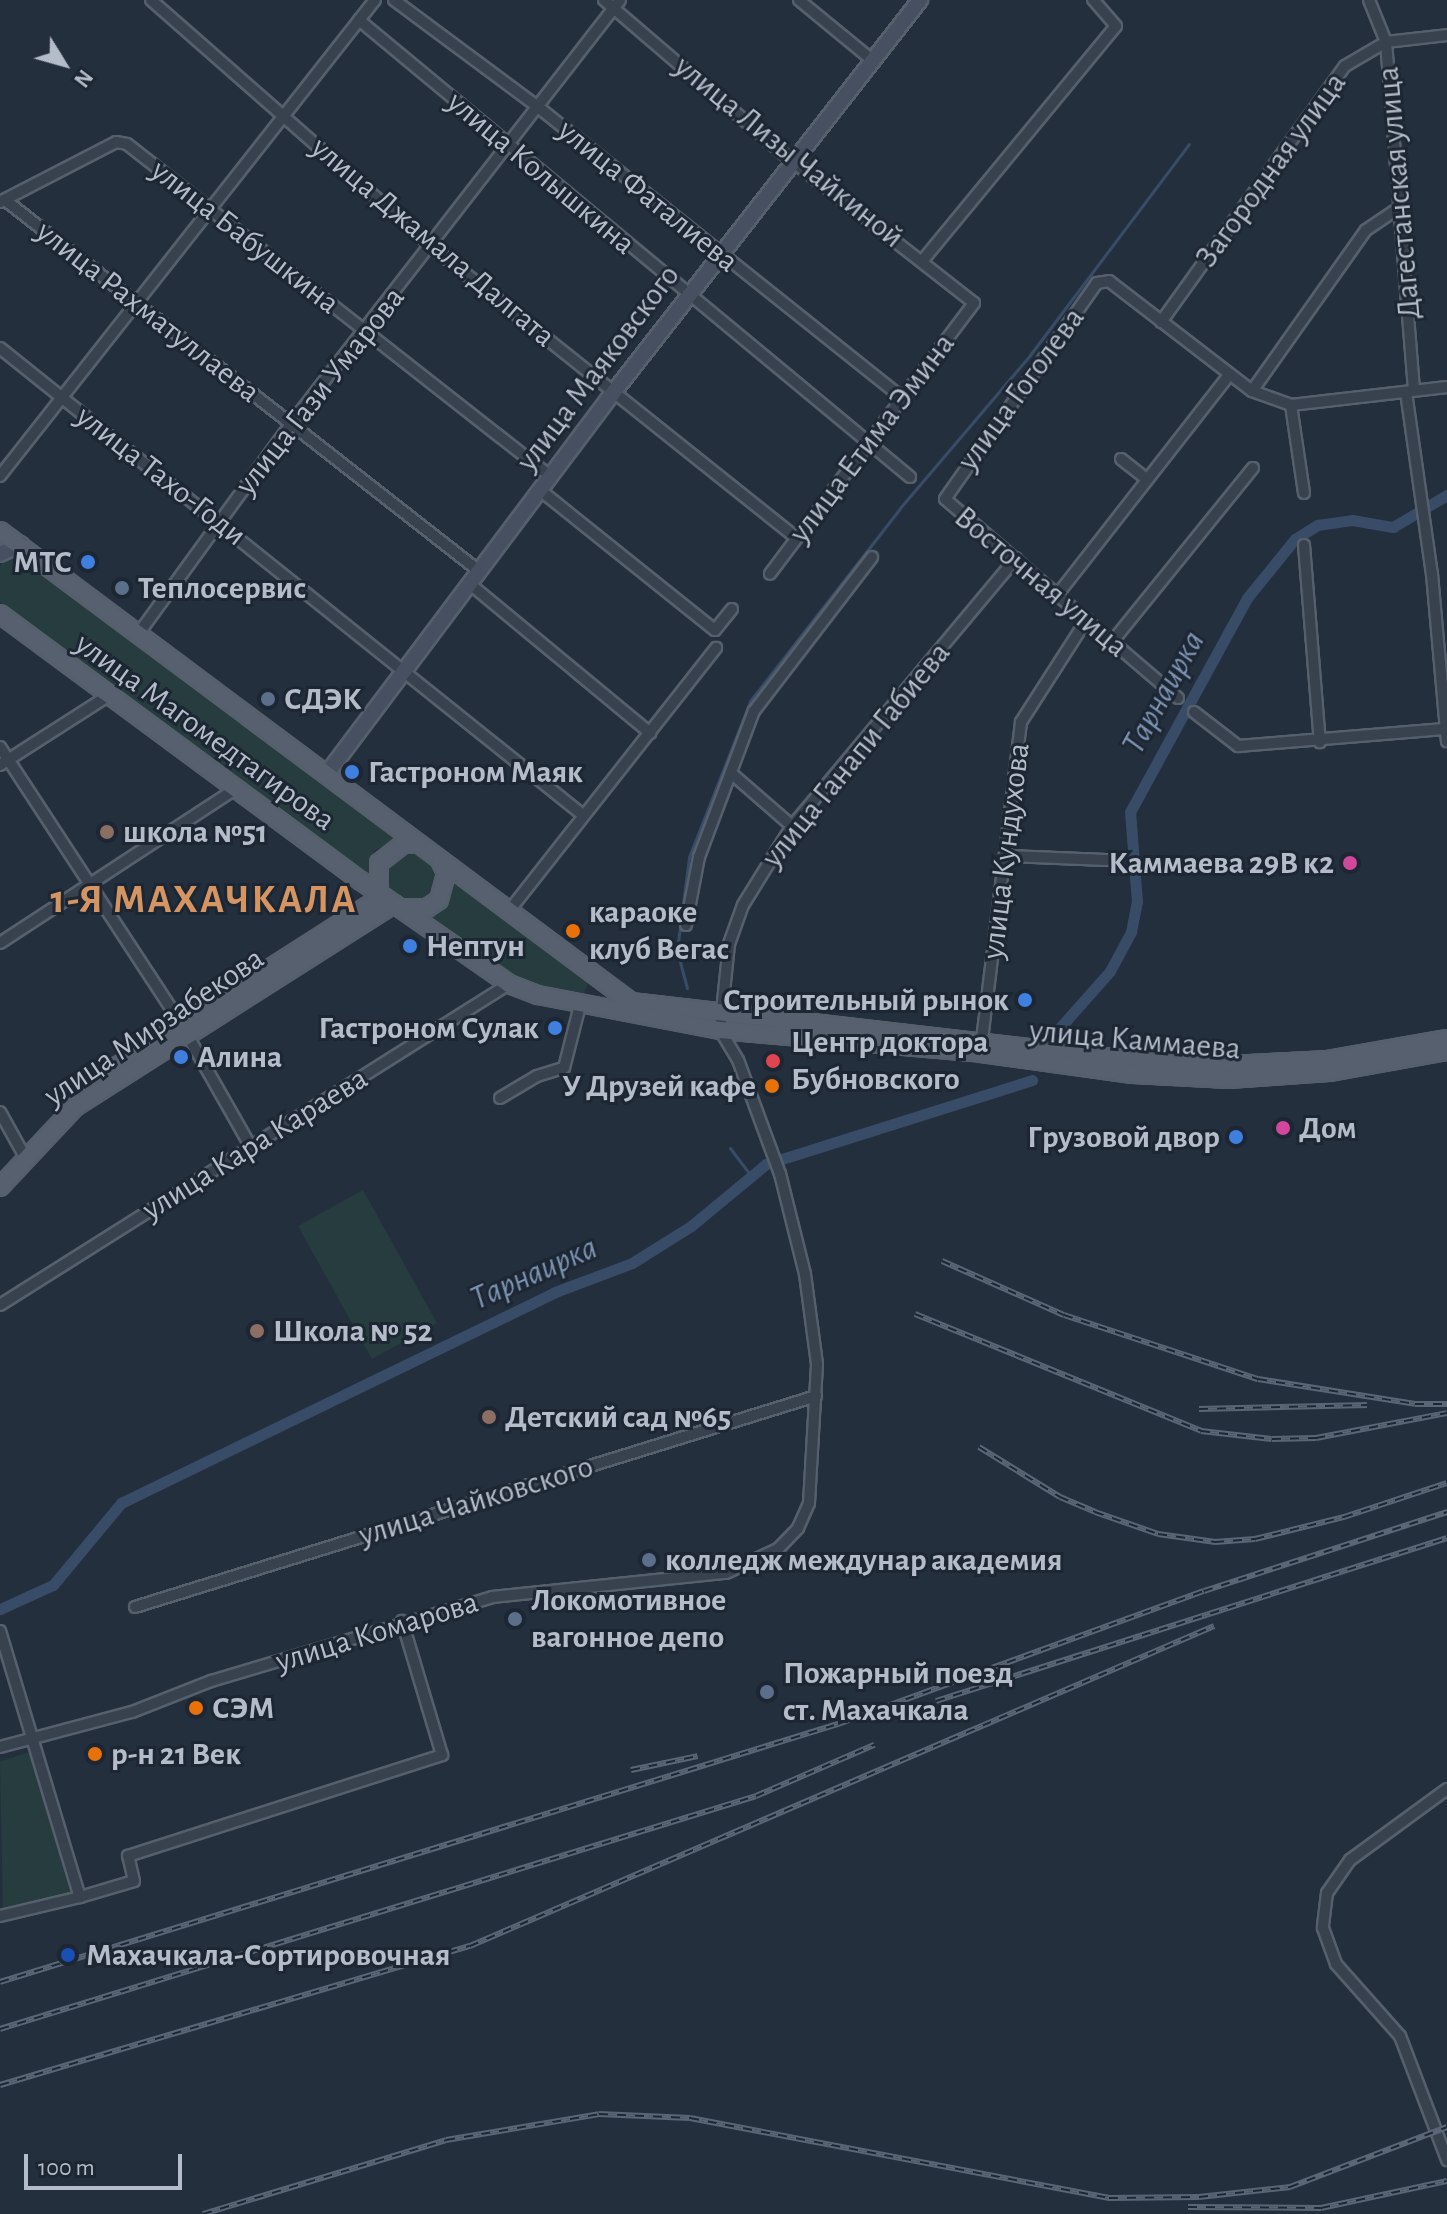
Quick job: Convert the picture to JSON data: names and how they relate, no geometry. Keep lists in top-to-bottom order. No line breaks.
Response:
{"streets":{"main road":["улица Магомедтагирова","улица Мирзабекова","улица Каммаева"],"street":["улица Лизы Чайкиной","Загородная улица","улица Колышкина","Дагестанская улица","улица Фаталиева","улица Бабушкина","улица Джамала Далгата","улица Рахматуллаева","улица Маяковского","улица Гоголева","улица Гази Умарова","улица Етима Эмина","улица Тахо-Годи","Восточная улица","улица Ганапи Габиева","улица Кундухова","улица Кара Караева","улица Чайковского","улица Комарова"]},"crossings":[["улица Лизы Чайкиной","улица Маяковского"],["улица Лизы Чайкиной","улица Гази Умарова"],["улица Лизы Чайкиной","улица Етима Эмина"],["Загородная улица","Дагестанская улица"],["Загородная улица","улица Гоголева"],["улица Колышкина","улица Маяковского"],["улица Колышкина","улица Гази Умарова"],["улица Колышкина","улица Етима Эмина"],["улица Фаталиева","улица Маяковского"],["улица Фаталиева","улица Гази Умарова"],["улица Фаталиева","улица Етима Эмина"],["улица Бабушкина","улица Рахматуллаева"],["улица Бабушкина","улица Маяковского"],["улица Бабушкина","улица Гази Умарова"],["улица Джамала Далгата","улица Маяковского"],["улица Джамала Далгата","улица Гази Умарова"],["улица Джамала Далгата","улица Етима Эмина"],["улица Рахматуллаева","улица Маяковского"],["улица Рахматуллаева","улица Гази Умарова"],["улица Маяковского","улица Тахо-Годи"],["улица Маяковского","улица Магомедтагирова"],["улица Гоголева","Восточная улица"],["улица Гази Умарова","улица Тахо-Годи"],["улица Гази Умарова","улица Магомедтагирова"],["Восточная улица","улица Ганапи Габиева"],["Восточная улица","улица Кундухова"],["улица Магомедтагирова","улица Мирзабекова"],["улица Магомедтагирова","улица Каммаева"],["улица Магомедтагирова","улица Кара Караева"],["улица Ганапи Габиева","улица Каммаева"],["улица Кундухова","улица Каммаева"],["улица Чайковского","улица Комарова"]],"districts":["1-Я МАХАЧКАЛА"],"water":["Тарнаирка"],"places":["МТС","Теплосервис","СДЭК","Гастроном Маяк","школа №51","Каммаева 29В к2","караоке клуб Вегас","Нептун","Строительный рынок","Гастроном Сулак","Алина","Центр доктора Бубновского","У Друзей кафе","Дом","Грузовой двор","Школа № 52","Детский сад №65","колледж междунар академия","Локомотивное вагонное депо","Пожарный поезд ст. Махачкала","СЭМ","р-н 21 Век","Махачкала-Сортировочная"],"scale_bar":"100 m","north":"bottom right"}
